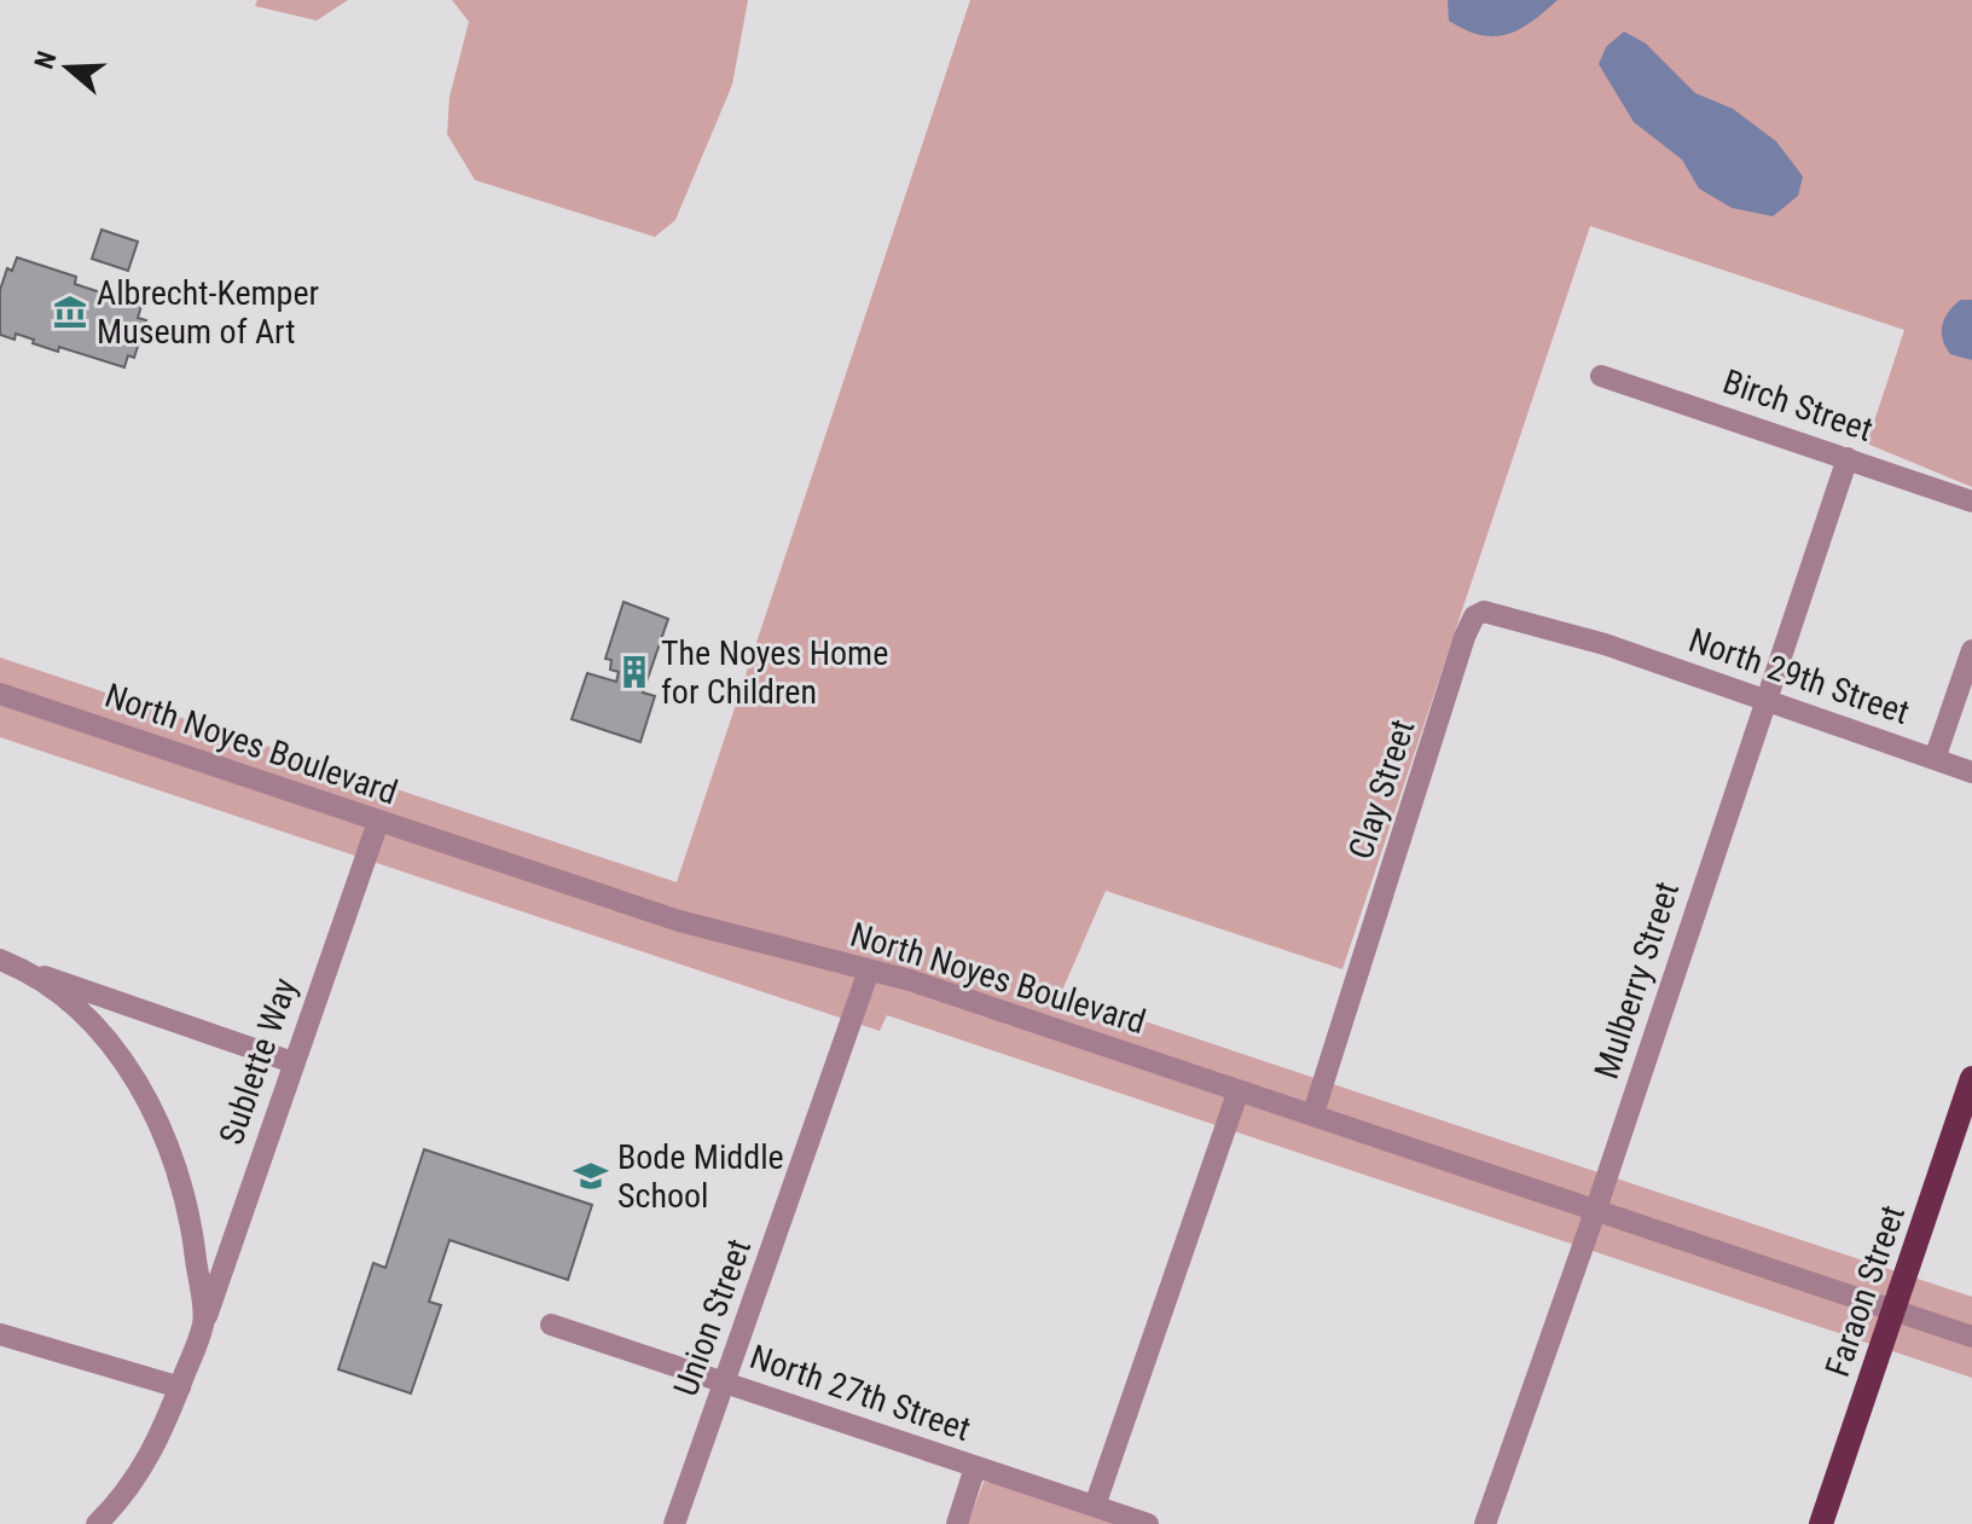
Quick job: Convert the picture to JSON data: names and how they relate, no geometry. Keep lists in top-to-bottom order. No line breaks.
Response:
{"streets":{"main road":["Faraon Street"],"street":["Birch Street","North 29th Street","North Noyes Boulevard","Clay Street","Mulberry Street","Sublette Way","Union Street","North 27th Street"]},"crossings":[["Birch Street","Mulberry Street"],["North 29th Street","Clay Street"],["North 29th Street","Mulberry Street"],["North Noyes Boulevard","Clay Street"],["North Noyes Boulevard","Mulberry Street"],["North Noyes Boulevard","Sublette Way"],["North Noyes Boulevard","Faraon Street"],["North Noyes Boulevard","Union Street"],["Union Street","North 27th Street"]],"places":{"museum":["Albrecht-Kemper Museum of Art"],"building":["The Noyes Home for Children"],"school or university":["Bode Middle School"]},"north":"left"}
